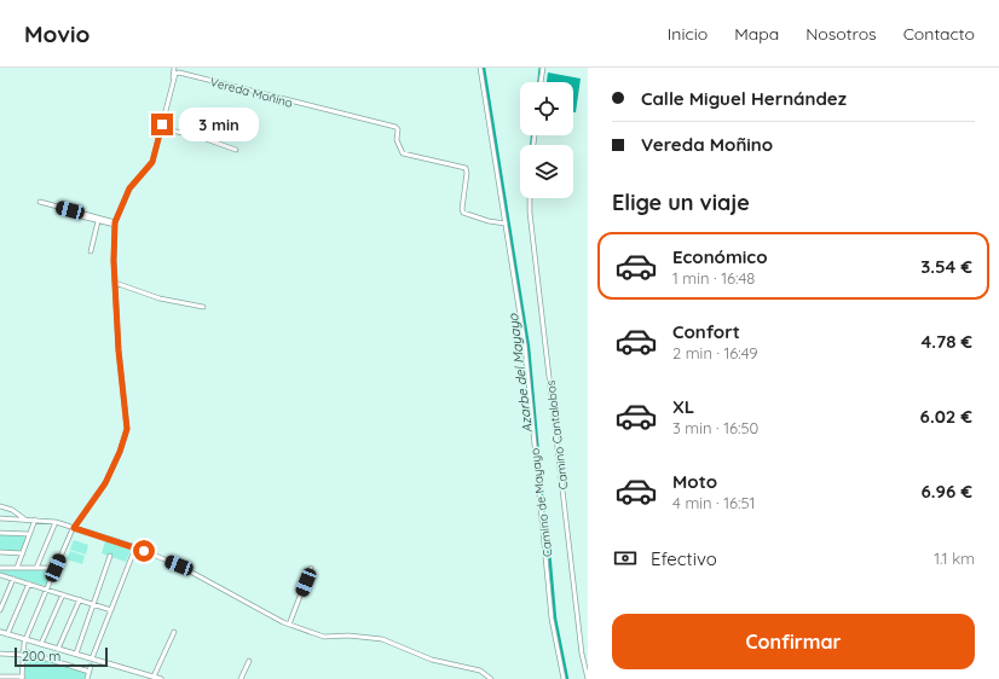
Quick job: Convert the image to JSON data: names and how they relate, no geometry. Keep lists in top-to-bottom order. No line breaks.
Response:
{"streets":{"street":["Vereda Moñino","Camino Cantalobos","Camino de Mayayo"]},"crossings":[["Vereda Moñino","Camino de Mayayo"]],"water":["Azarbe del Mayayo"],"scale_bar":"200 m","page":{"header":"Movio","nav":["Inicio","Mapa","Nosotros","Contacto"],"banner":["Calle Miguel Hernández","Vereda Moñino"],"bubble":"3 min","heading":"Elige un viaje","list":[{"name":"Económico","note":"1 min · 16:48","value":"3.54 €"},{"name":"Confort","note":"2 min · 16:49","value":"4.78 €"},{"name":"XL","note":"3 min · 16:50","value":"6.02 €"},{"name":"Moto","note":"4 min · 16:51","value":"6.96 €"}],"pay":["Efectivo","1.1 km"],"buttons":"Confirmar","scale":"200 m"}}
